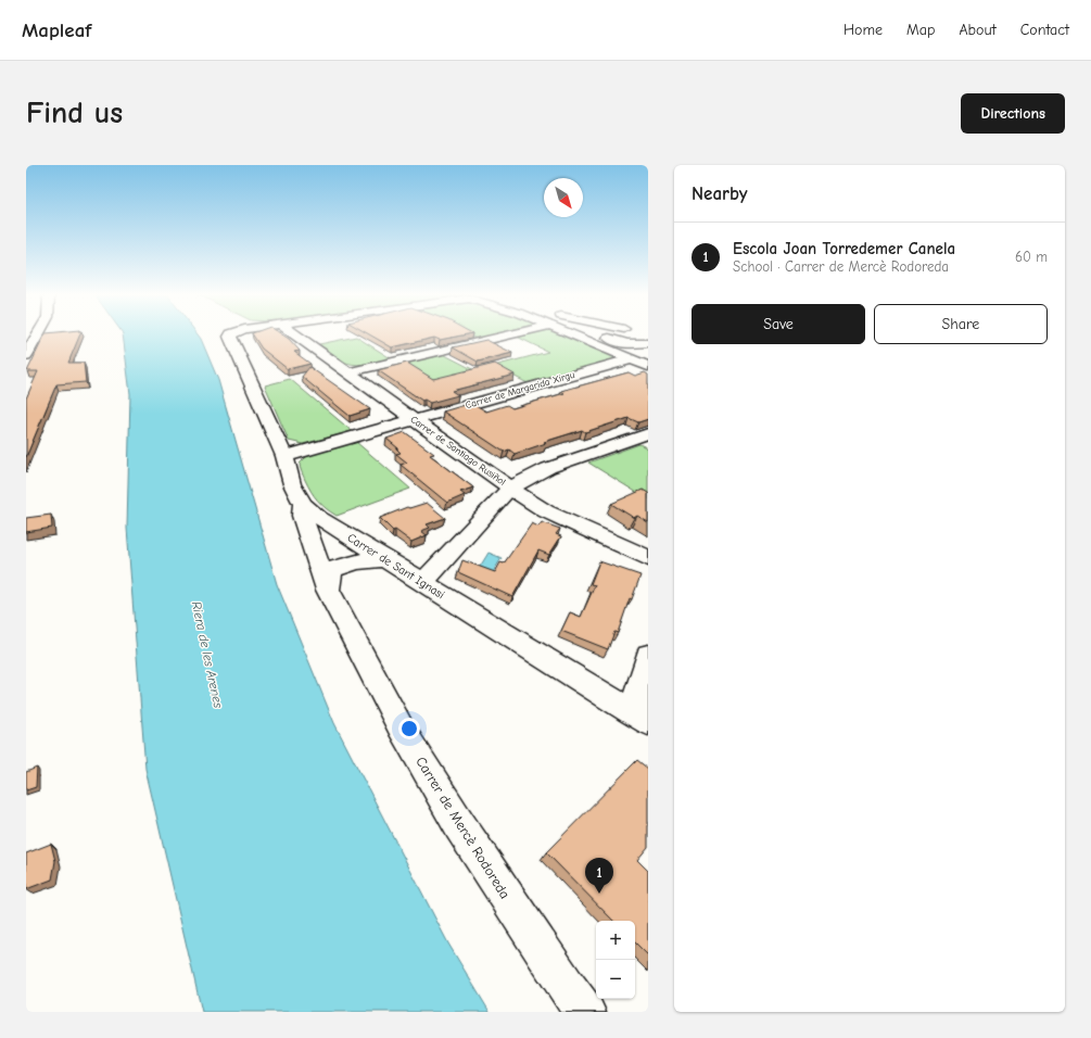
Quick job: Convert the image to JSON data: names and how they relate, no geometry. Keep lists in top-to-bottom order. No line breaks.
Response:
{"streets":{"street":["Carrer de Margarida Xirgu","Carrer de Santiago Rusiñol","Carrer de Sant Ignasi","Carrer de Mercè Rodoreda"]},"crossings":[["Carrer de Margarida Xirgu","Carrer de Santiago Rusiñol"],["Carrer de Margarida Xirgu","Carrer de Sant Ignasi"],["Carrer de Sant Ignasi","Carrer de Mercè Rodoreda"]],"water":["Riera de les Arenes"],"north":"bottom right","page":{"header":"Mapleaf","nav":["Home","Map","About","Contact"],"buttons":["Directions",["Save","Share"]],"title":"Find us","heading":"Nearby","list":[{"mark":"1","name":"Escola Joan Torredemer Canela","note":"School · Carrer de Mercè Rodoreda","value":"60 m"}],"pins":"1","map_buttons":["+","−"]}}
